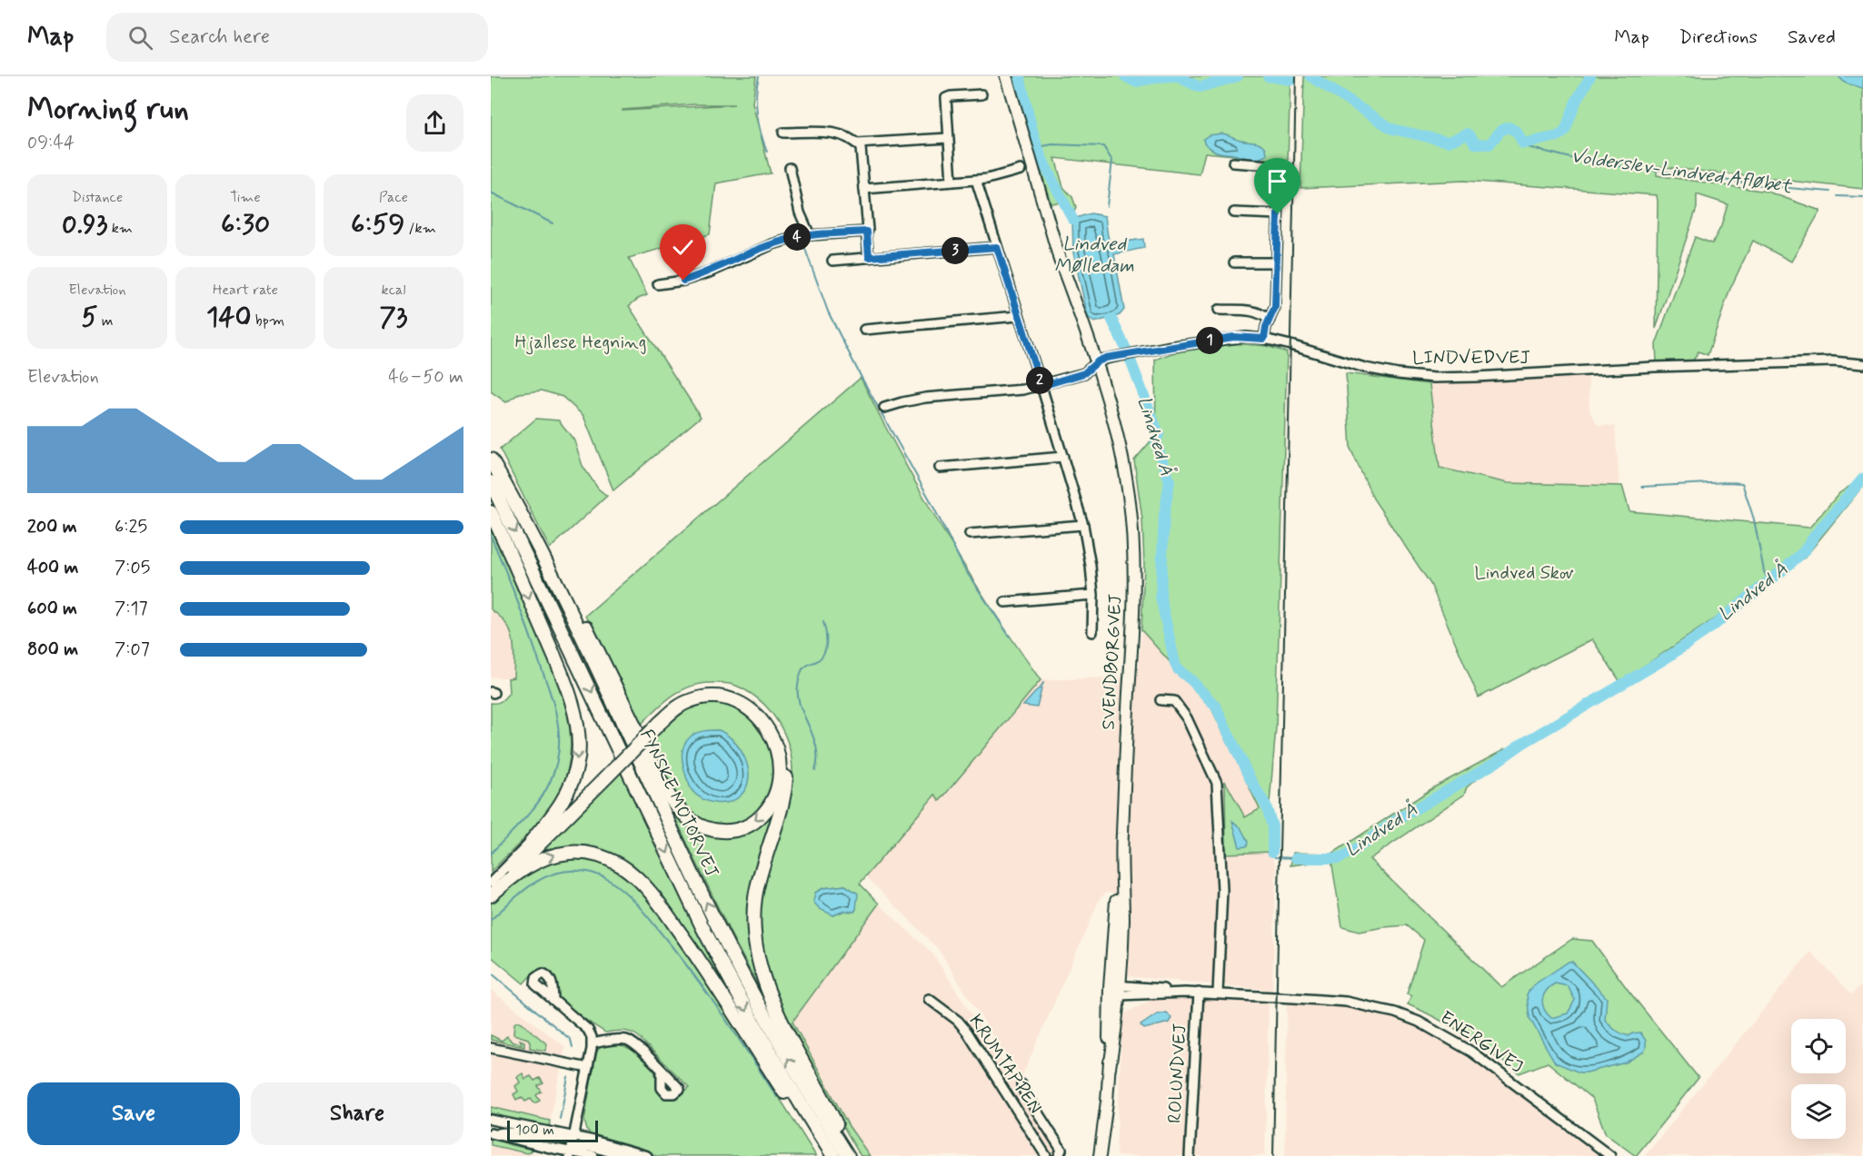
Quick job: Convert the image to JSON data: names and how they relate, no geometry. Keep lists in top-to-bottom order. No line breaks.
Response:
{"streets":{"highway":["FYNSKE MOTORVEJ"],"main road":["SVENDBORGVEJ"],"street":["LINDVEDVEJ","ENERGIVEJ","KRUMTAPPEN","ROLUNDVEJ"]},"crossings":[["LINDVEDVEJ","SVENDBORGVEJ"],["SVENDBORGVEJ","ENERGIVEJ"],["ENERGIVEJ","ROLUNDVEJ"]],"water":["Volderslev-Lindved Afløbet","Lindved Mølledam","Lindved Å"],"parks":["Hjallese Hegning","Lindved Skov"],"scale_bar":"100 m","page":{"header":"Map","search":"Search here","nav":["Map","Directions","Saved"],"heading":["Morning run","09:44"],"stats":[["Distance","0.93 km"],["Time","6:30"],["Pace","6:59 /km"],["Elevation","5 m"],["Heart rate","140 bpm"],["kcal","73"]],"pins":["4","3","1","2"],"chart":["Elevation","46–50 m"],"list":[{"name":"200 m","note":"6:25"},{"name":"400 m","note":"7:05"},{"name":"600 m","note":"7:17"},{"name":"800 m","note":"7:07"}],"buttons":["Save","Share"],"scale":"100 m"}}
